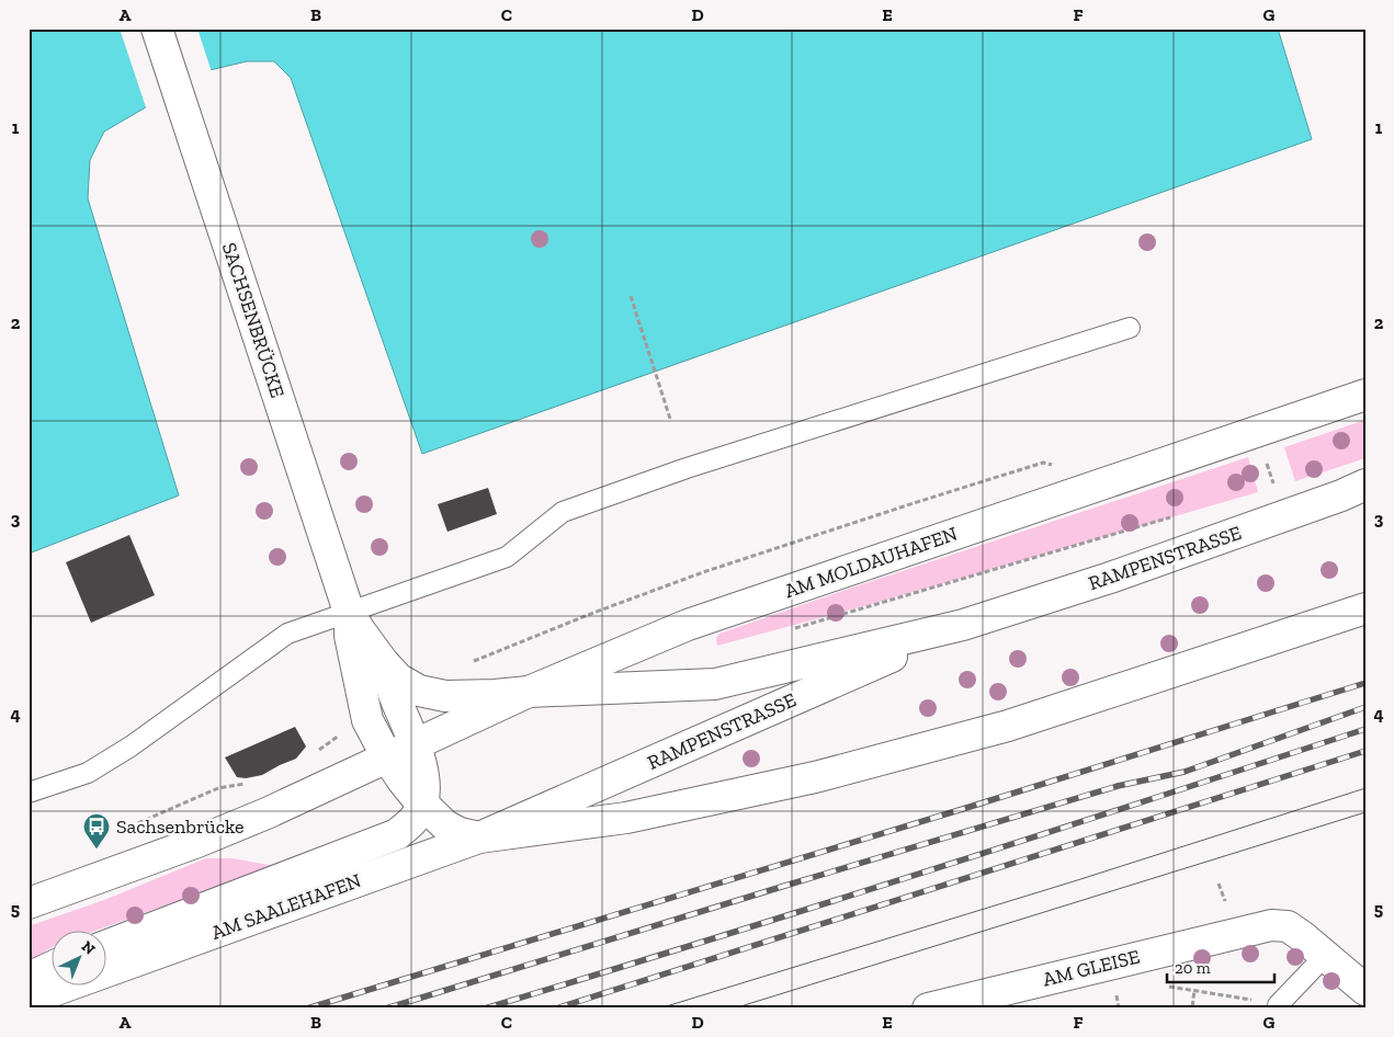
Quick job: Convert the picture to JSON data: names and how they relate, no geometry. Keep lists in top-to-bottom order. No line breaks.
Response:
{"streets":{"street":["SACHSENBRÜCKE","RAMPENSTRASSE","AM MOLDAUHAFEN","AM SAALEHAFEN","AM GLEISE"]},"crossings":[["SACHSENBRÜCKE","RAMPENSTRASSE"],["SACHSENBRÜCKE","AM MOLDAUHAFEN"],["RAMPENSTRASSE","AM MOLDAUHAFEN"],["RAMPENSTRASSE","AM SAALEHAFEN"]],"places":{"bus stop":["Sachsenbrücke"]},"scale_bar":"20 m","north":"top right","grid":{"columns":["A","B","C","D","E","F","G"],"rows":["1","2","3","4","5"]}}
